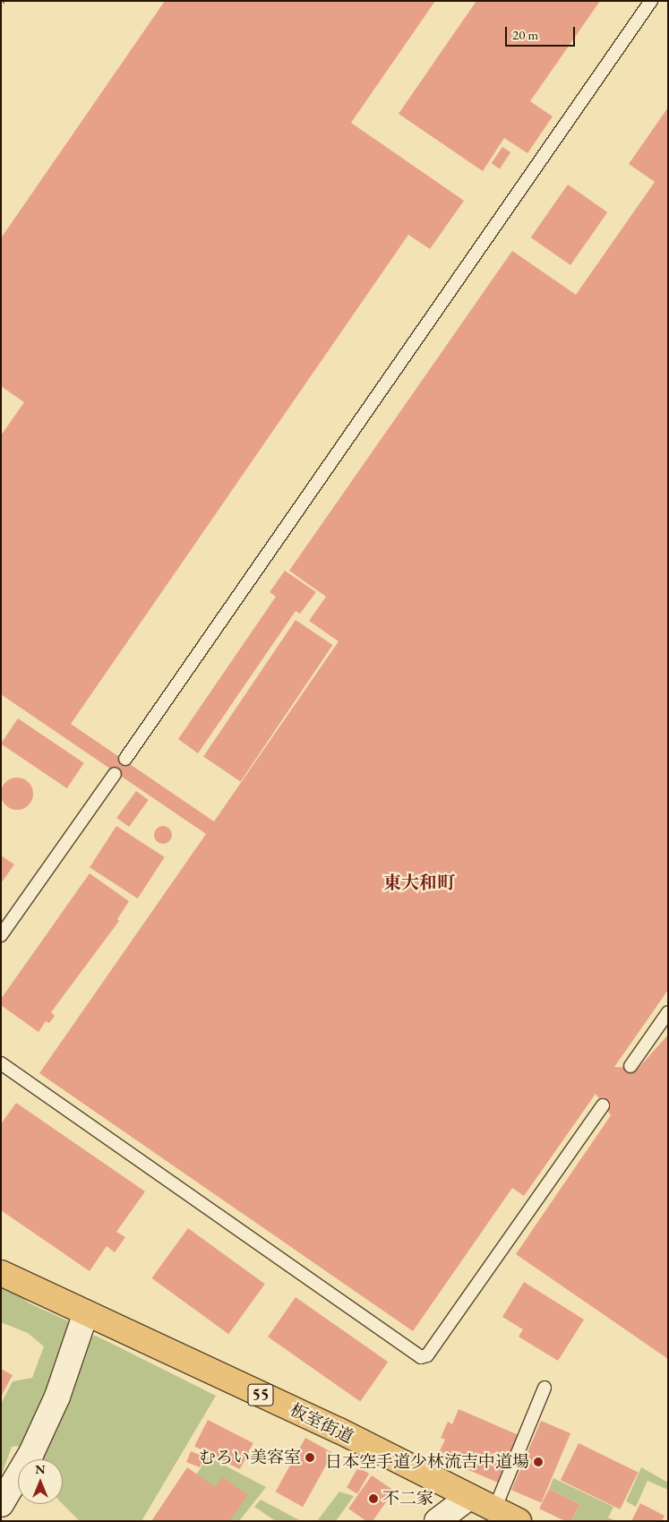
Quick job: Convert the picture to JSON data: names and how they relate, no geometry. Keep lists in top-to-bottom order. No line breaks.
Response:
{"streets":{"main road":["55","板室街道"]},"districts":["東大和町"],"places":["むろい美容室","日本空手道少林流吉中道場","不二家"],"scale_bar":"20 m","north":"top"}
